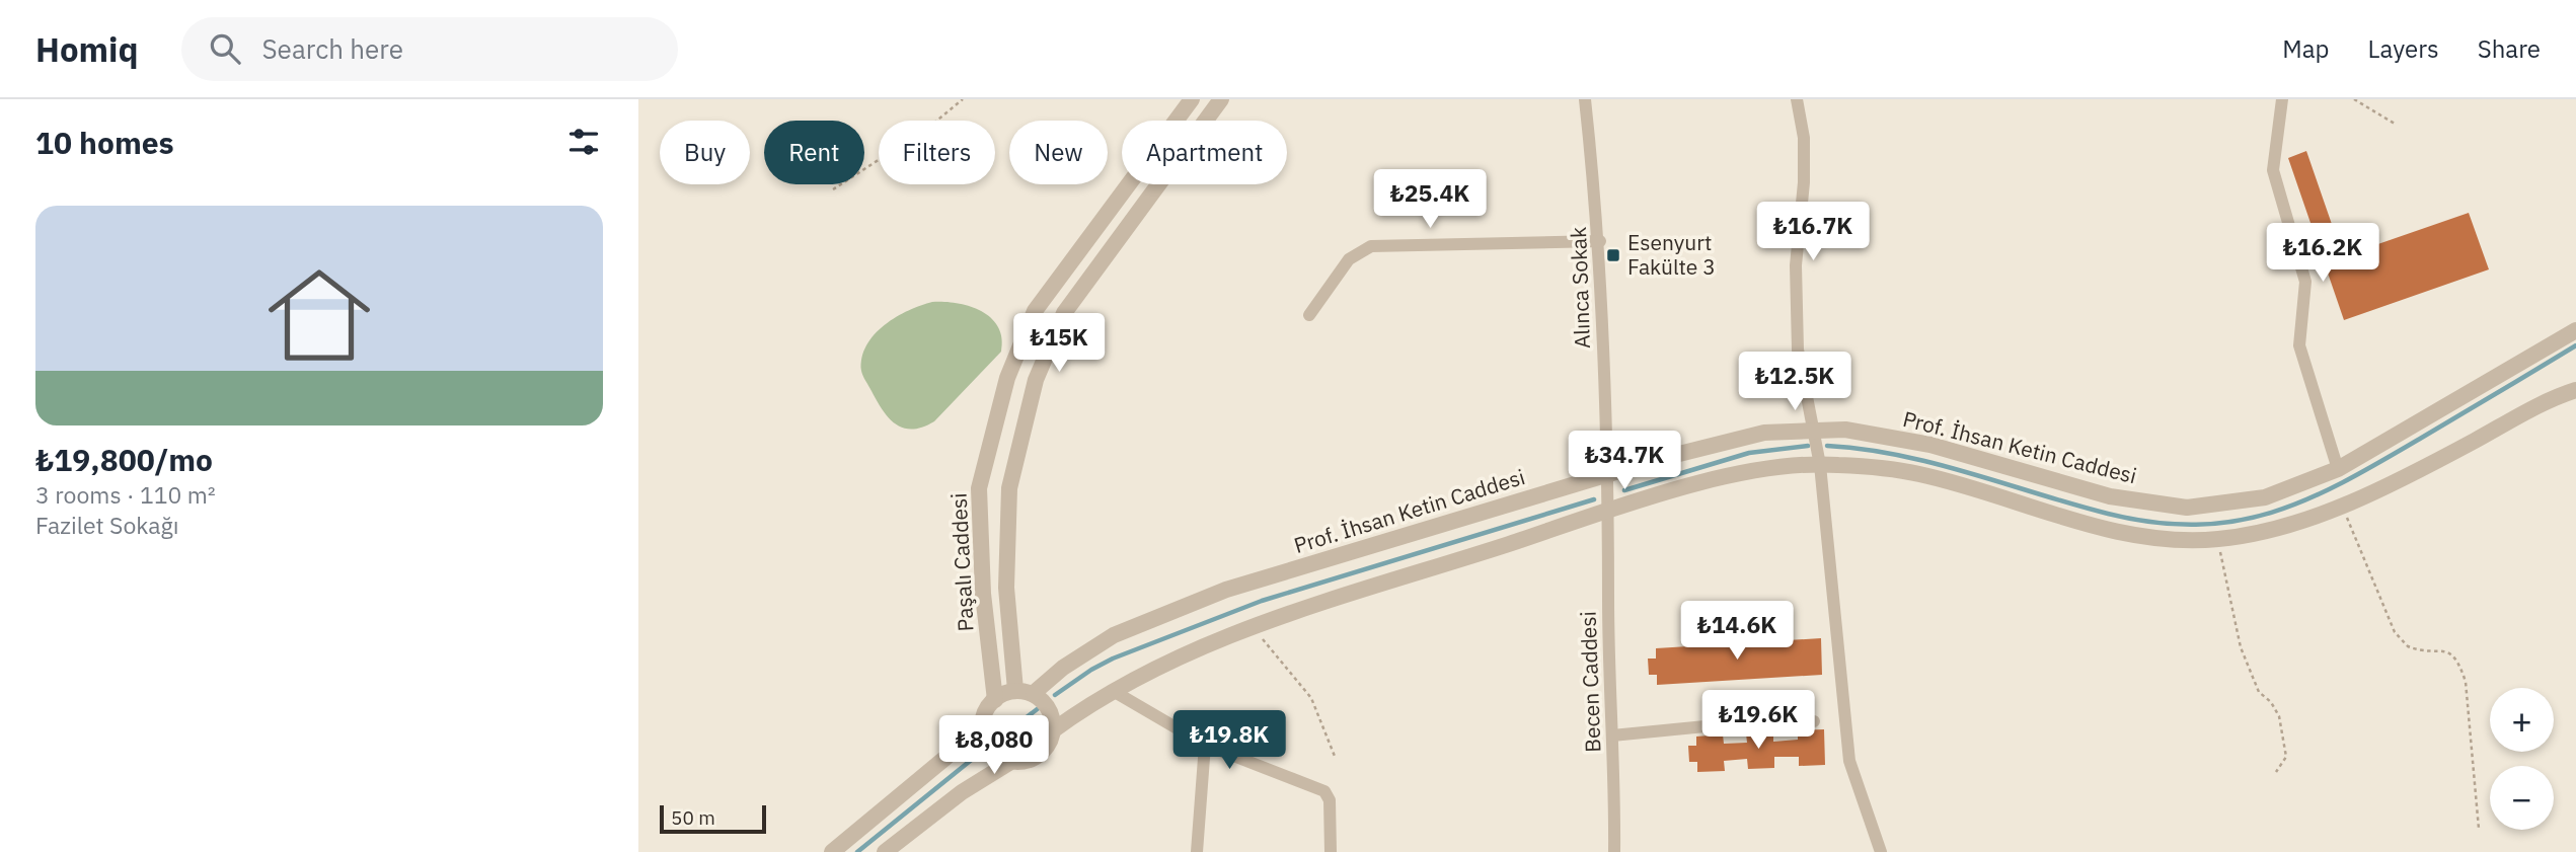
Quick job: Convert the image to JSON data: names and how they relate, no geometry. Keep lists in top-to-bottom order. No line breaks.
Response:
{"streets":{"street":["Alınca Sokak","Prof. İhsan Ketin Caddesi","Paşalı Caddesi","Becen Caddesi"]},"crossings":[["Alınca Sokak","Prof. İhsan Ketin Caddesi"],["Alınca Sokak","Becen Caddesi"],["Prof. İhsan Ketin Caddesi","Paşalı Caddesi"]],"places":{"transit":["Esenyurt Fakülte 3"]},"scale_bar":"50 m","page":{"header":"Homiq","search":"Search here","nav":["Map","Layers","Share"],"heading":"10 homes","chip":["Buy","Rent","Filters","New","Apartment"],"price":["₺25.4K","₺16.7K","₺16.2K","₺15K","₺12.5K","₺34.7K","₺14.6K","₺19.6K","₺19.8K","₺8,080"],"list":[{"name":"₺19,800/mo","note":"3 rooms · 110 m² · Fazilet Sokağı"}],"map_buttons":["+","−"],"scale":"50 m"}}
